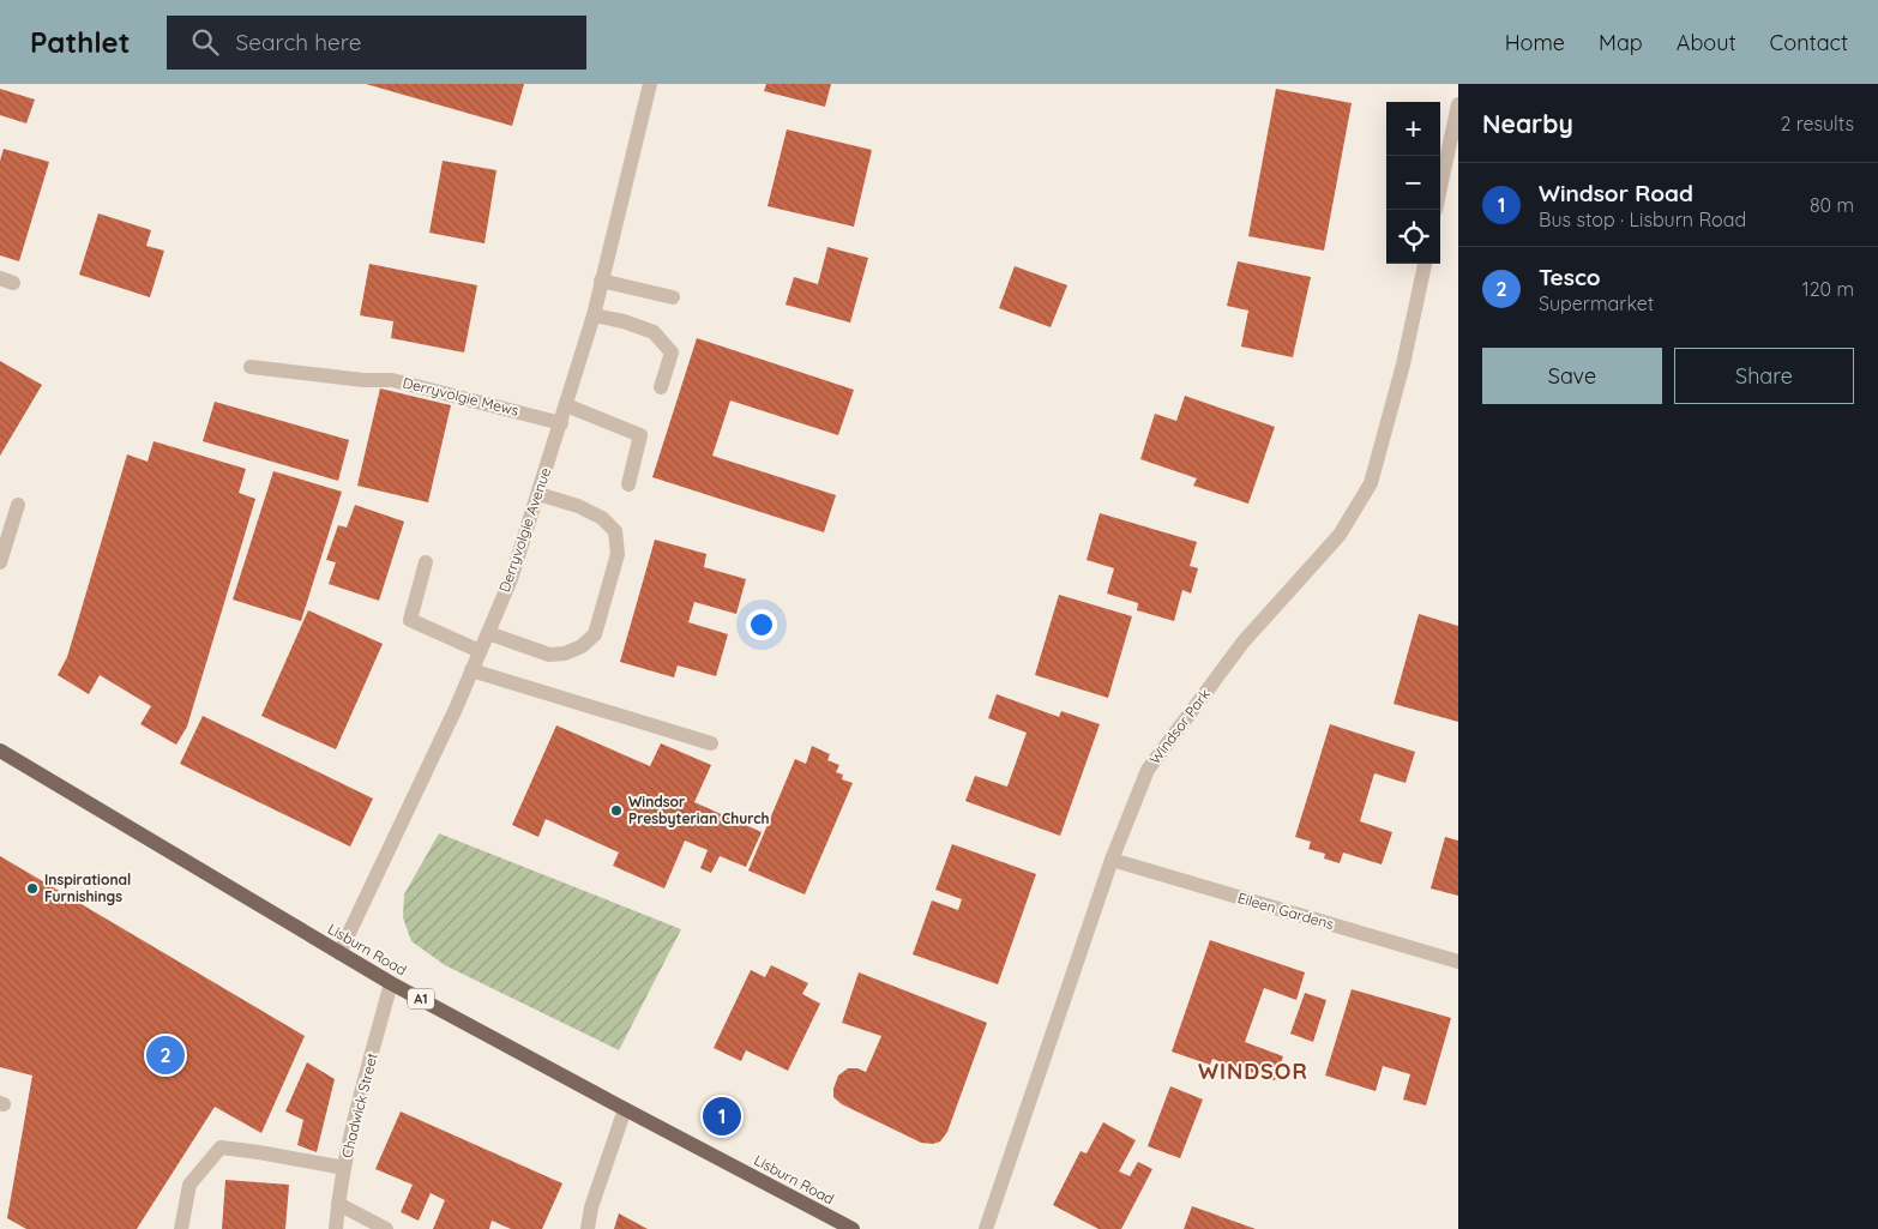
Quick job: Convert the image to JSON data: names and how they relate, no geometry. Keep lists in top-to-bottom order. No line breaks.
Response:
{"streets":{"main road":["Lisburn Road","A1"],"street":["Derryvolgie Mews","Derryvolgie Avenue","Windsor Park","Eileen Gardens","Chadwick Street"]},"crossings":[["Derryvolgie Mews","Derryvolgie Avenue"],["Derryvolgie Avenue","Lisburn Road"],["Windsor Park","Eileen Gardens"],["Lisburn Road","Chadwick Street"]],"districts":["WINDSOR"],"places":["Windsor Presbyterian Church","Inspirational Furnishings"],"page":{"header":"Pathlet","search":"Search here","nav":["Home","Map","About","Contact"],"heading":["Nearby","2 results"],"map_buttons":["+","−"],"list":[{"mark":"1","name":"Windsor Road","note":"Bus stop · Lisburn Road","value":"80 m"},{"mark":"2","name":"Tesco","note":"Supermarket","value":"120 m"}],"buttons":["Save","Share"],"pins":["2","1"]}}
